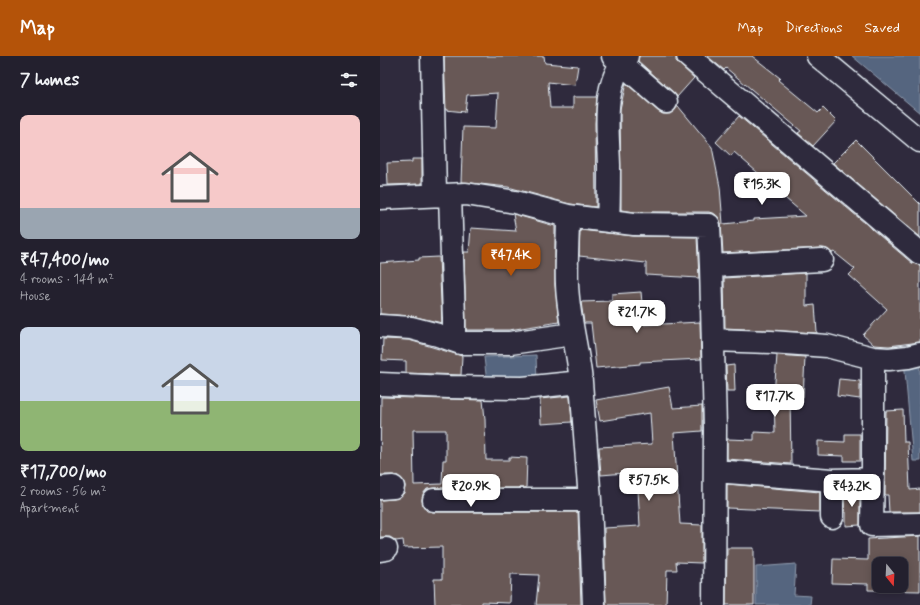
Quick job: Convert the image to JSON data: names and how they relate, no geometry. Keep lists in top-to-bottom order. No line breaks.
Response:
{"north":"bottom","page":{"header":"Map","nav":["Map","Directions","Saved"],"heading":"7 homes","list":[{"name":"₹47,400/mo","note":"4 rooms · 144 m² · House"},{"name":"₹17,700/mo","note":"2 rooms · 56 m² · Apartment"}],"price":["₹15.3K","₹47.4K","₹21.7K","₹17.7K","₹57.5K","₹20.9K","₹43.2K"]}}
